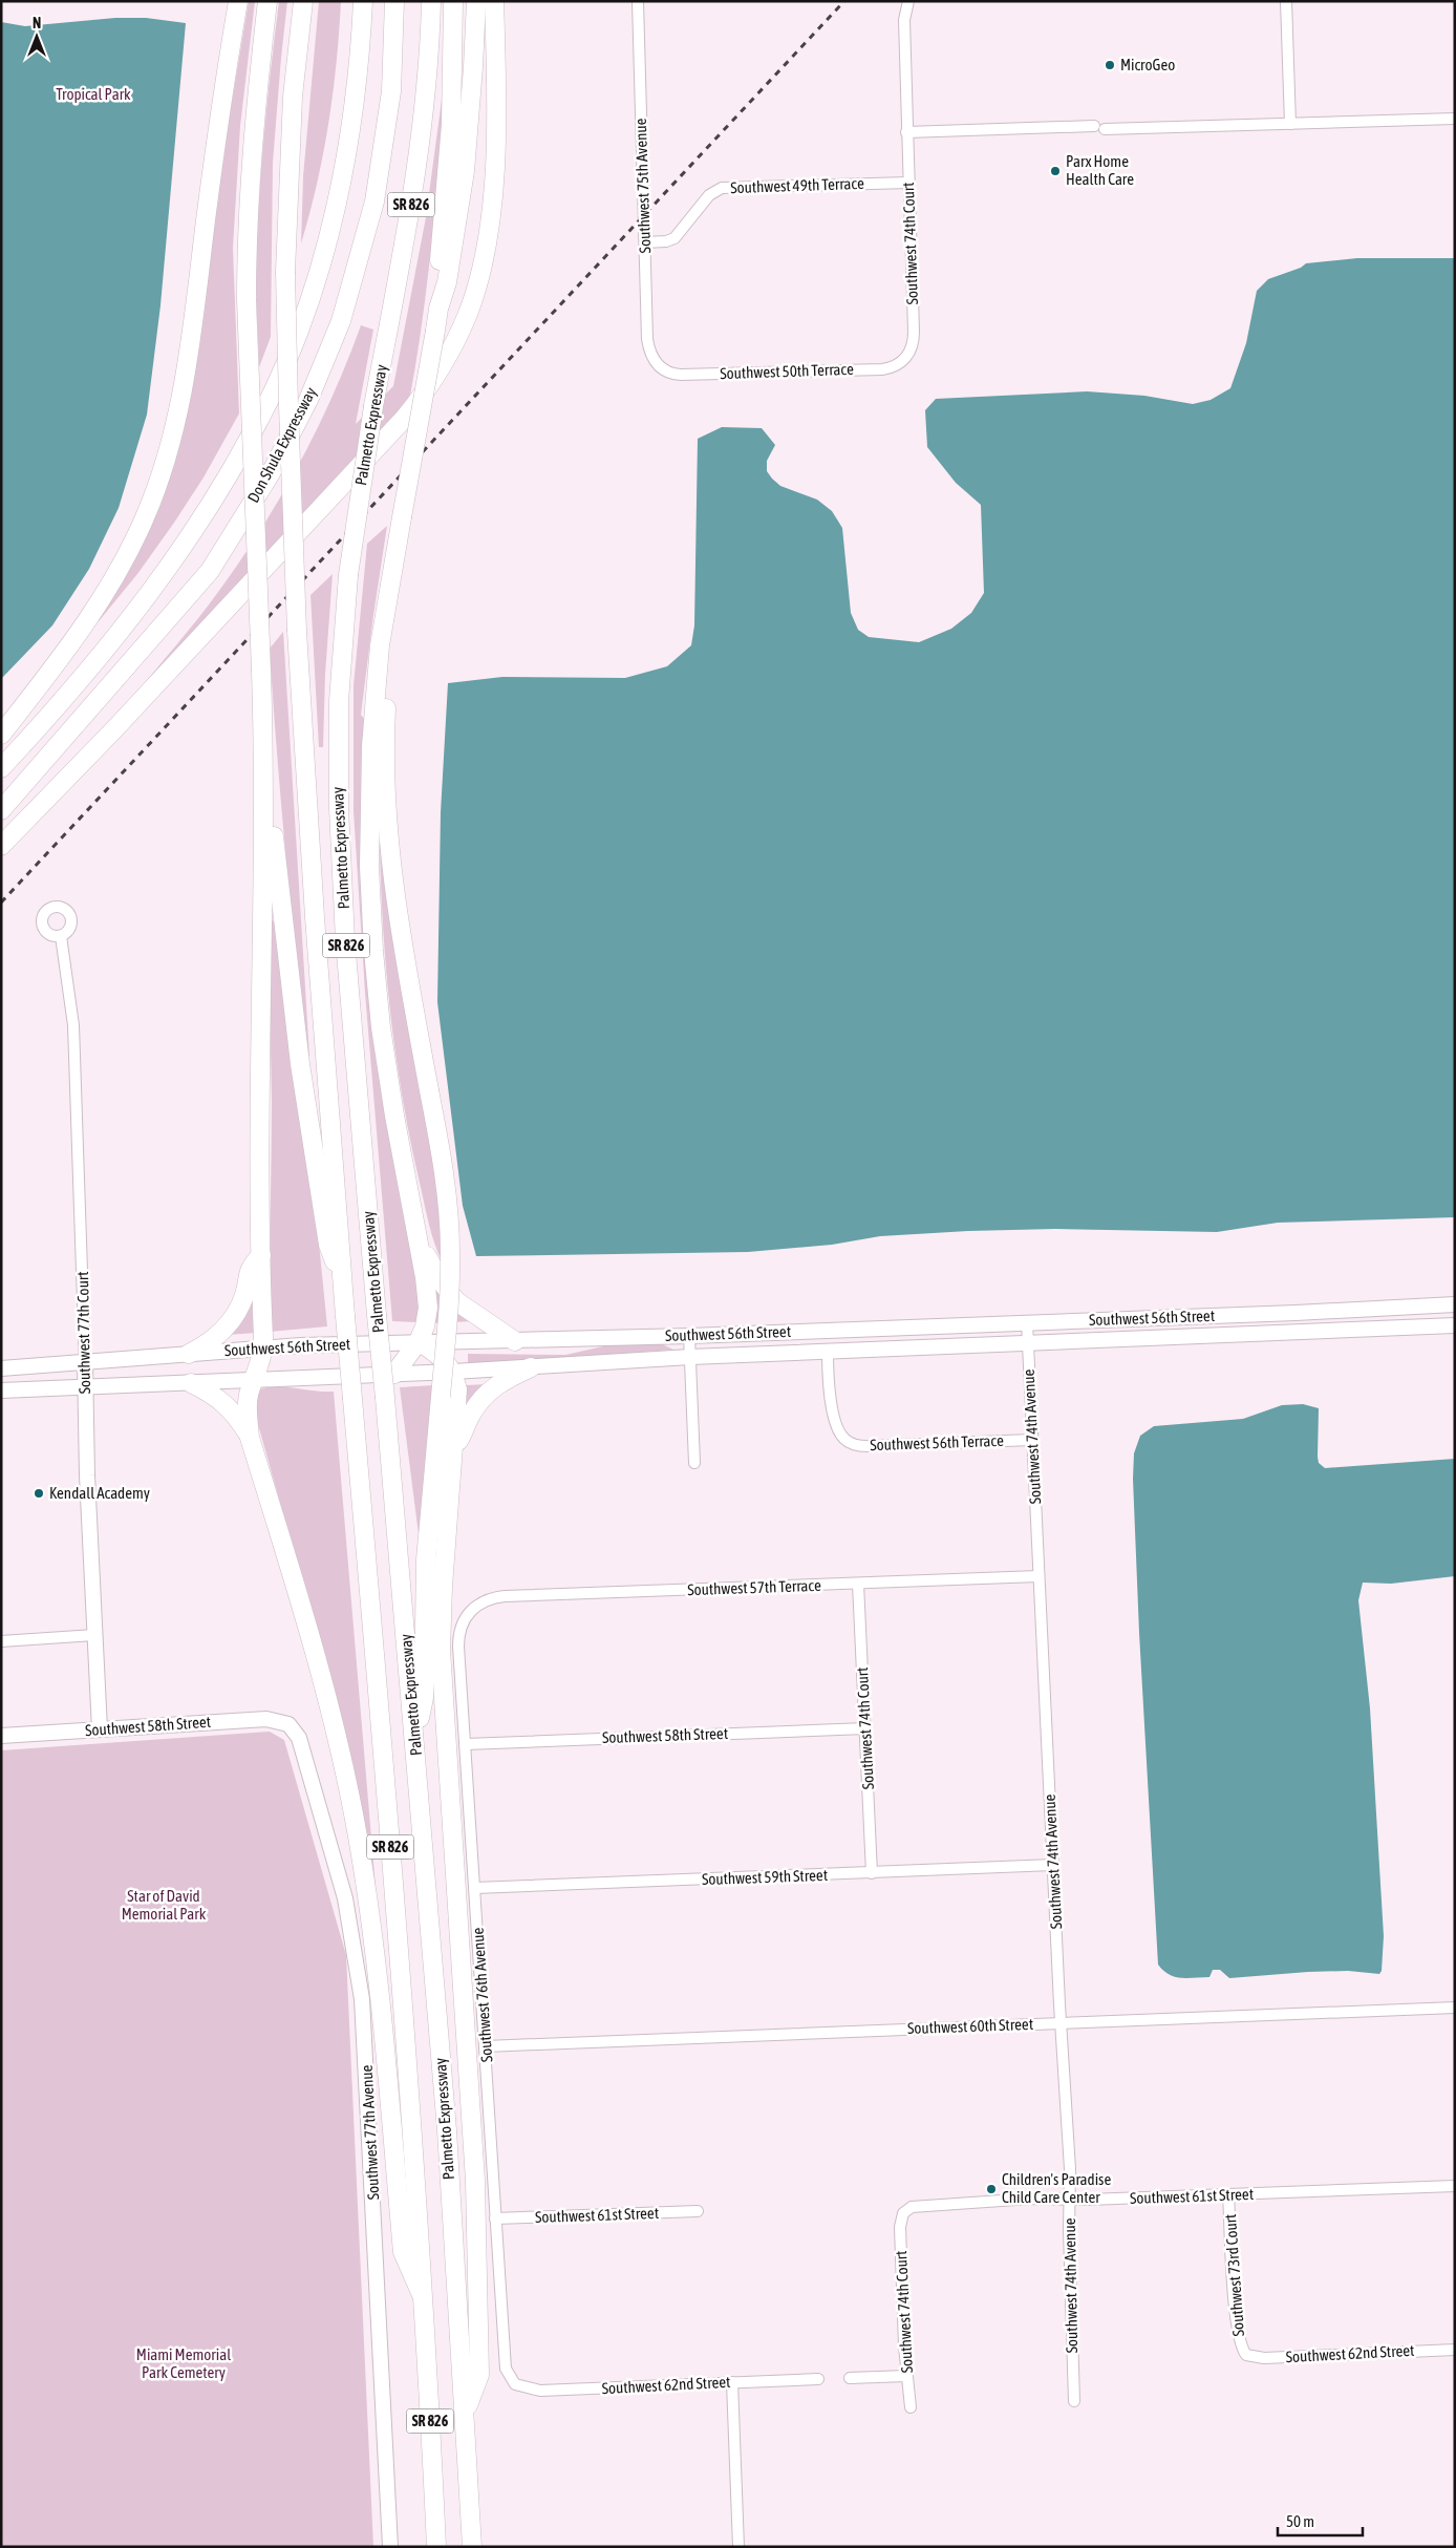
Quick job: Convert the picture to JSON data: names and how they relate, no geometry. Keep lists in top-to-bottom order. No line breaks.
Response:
{"streets":{"highway":["SR 826","Palmetto Expressway","Don Shula Expressway"],"main road":["Southwest 56th Street","Southwest 77th Court","Southwest 58th Street","Southwest 77th Avenue"],"street":["Southwest 75th Avenue","Southwest 49th Terrace","Southwest 74th Court","Southwest 50th Terrace","Southwest 74th Avenue","Southwest 56th Terrace","Southwest 57th Terrace","Southwest 59th Street","Southwest 76th Avenue","Southwest 60th Street","Southwest 61st Street","Southwest 73rd Court","Southwest 62nd Street"]},"crossings":[["Southwest 75th Avenue","Southwest 49th Terrace"],["Southwest 75th Avenue","Southwest 50th Terrace"],["Southwest 49th Terrace","Southwest 74th Court"],["Southwest 74th Court","Southwest 50th Terrace"],["Southwest 74th Court","Southwest 57th Terrace"],["Southwest 74th Court","Southwest 58th Street"],["Southwest 74th Court","Southwest 59th Street"],["Southwest 74th Court","Southwest 61st Street"],["Southwest 56th Street","Southwest 77th Court"],["Southwest 56th Street","Southwest 74th Avenue"],["Southwest 56th Street","Southwest 56th Terrace"],["Southwest 77th Court","Southwest 58th Street"],["Southwest 74th Avenue","Southwest 56th Terrace"],["Southwest 74th Avenue","Southwest 57th Terrace"],["Southwest 74th Avenue","Southwest 59th Street"],["Southwest 74th Avenue","Southwest 60th Street"],["Southwest 74th Avenue","Southwest 61st Street"],["Southwest 57th Terrace","Southwest 76th Avenue"],["Southwest 58th Street","Southwest 76th Avenue"],["Southwest 58th Street","Southwest 77th Avenue"],["Southwest 59th Street","Southwest 76th Avenue"],["Southwest 76th Avenue","Southwest 60th Street"],["Southwest 76th Avenue","Southwest 61st Street"],["Southwest 76th Avenue","Southwest 62nd Street"],["Southwest 61st Street","Southwest 73rd Court"],["Southwest 73rd Court","Southwest 62nd Street"]],"parks":["Tropical Park","Star of David Memorial Park","Miami Memorial Park Cemetery"],"places":["MicroGeo","Parx Home Health Care","Kendall Academy","Children's Paradise Child Care Center"],"scale_bar":"50 m","north":"top"}
